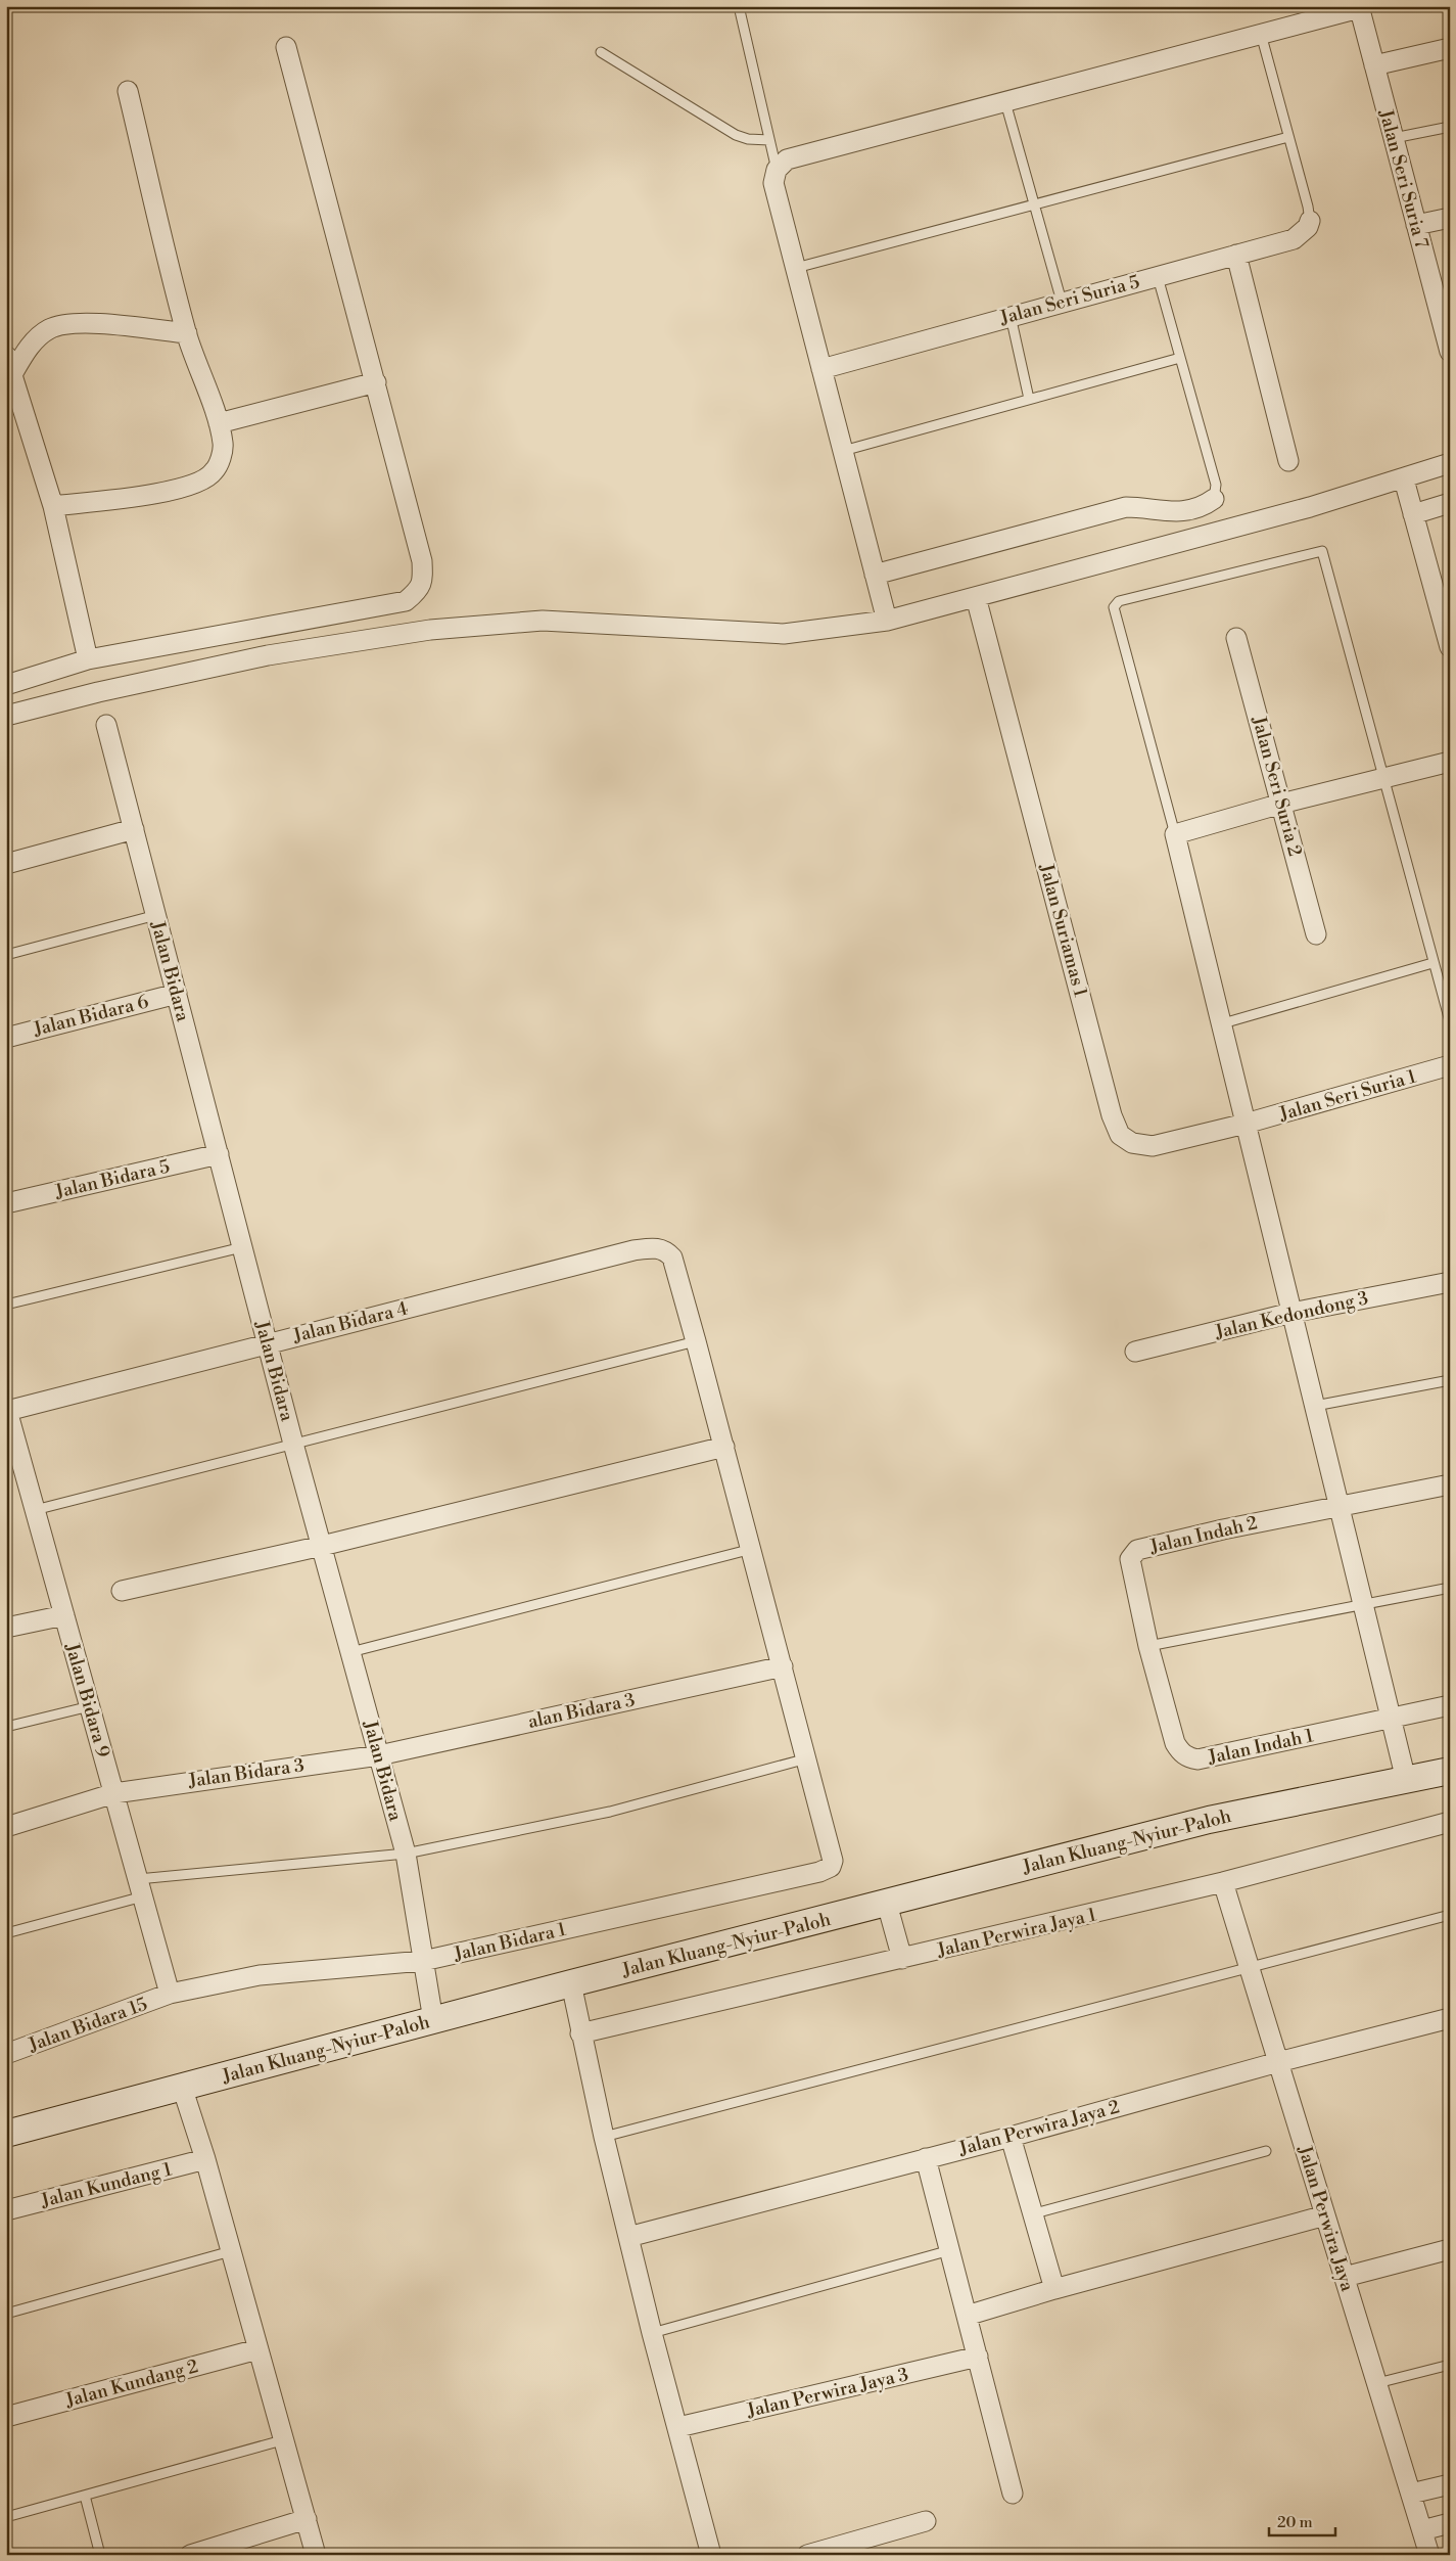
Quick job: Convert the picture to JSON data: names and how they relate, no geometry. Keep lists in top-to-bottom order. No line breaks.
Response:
{"streets":{"street":["Jalan Seri Suria 7","Jalan Seri Suria 5","Jalan Seri Suria 2","Jalan Suriamas 1","Jalan Bidara","Jalan Bidara 6","Jalan Seri Suria 1","Jalan Bidara 5","Jalan Kedondong 3","Jalan Bidara 4","Jalan Indah 2","Jalan Bidara 9","alan Bidara 3","Jalan Indah 1","Jalan Bidara 3","Jalan Kluang-Nyiur-Paloh","Jalan Perwira Jaya 1","Jalan Bidara 1","Jalan Bidara 15","Jalan Perwira Jaya 2","Jalan Kundang 1","Jalan Perwira Jaya","Jalan Kundang 2","Jalan Perwira Jaya 3"]},"crossings":[["Jalan Suriamas 1","Jalan Seri Suria 1"],["Jalan Bidara","Jalan Bidara 6"],["Jalan Bidara","Jalan Bidara 5"],["Jalan Bidara","Jalan Bidara 4"],["Jalan Bidara","alan Bidara 3"],["Jalan Bidara","Jalan Bidara 3"],["Jalan Bidara","Jalan Kluang-Nyiur-Paloh"],["Jalan Bidara","Jalan Bidara 1"],["Jalan Bidara 4","Jalan Bidara 9"],["Jalan Indah 2","Jalan Indah 1"],["Jalan Bidara 9","Jalan Bidara 3"],["Jalan Bidara 9","Jalan Bidara 1"],["Jalan Bidara 9","Jalan Bidara 15"],["alan Bidara 3","Jalan Bidara 3"],["Jalan Perwira Jaya 1","Jalan Perwira Jaya"],["Jalan Bidara 1","Jalan Bidara 15"],["Jalan Perwira Jaya 2","Jalan Perwira Jaya"]],"scale_bar":"20 m"}
